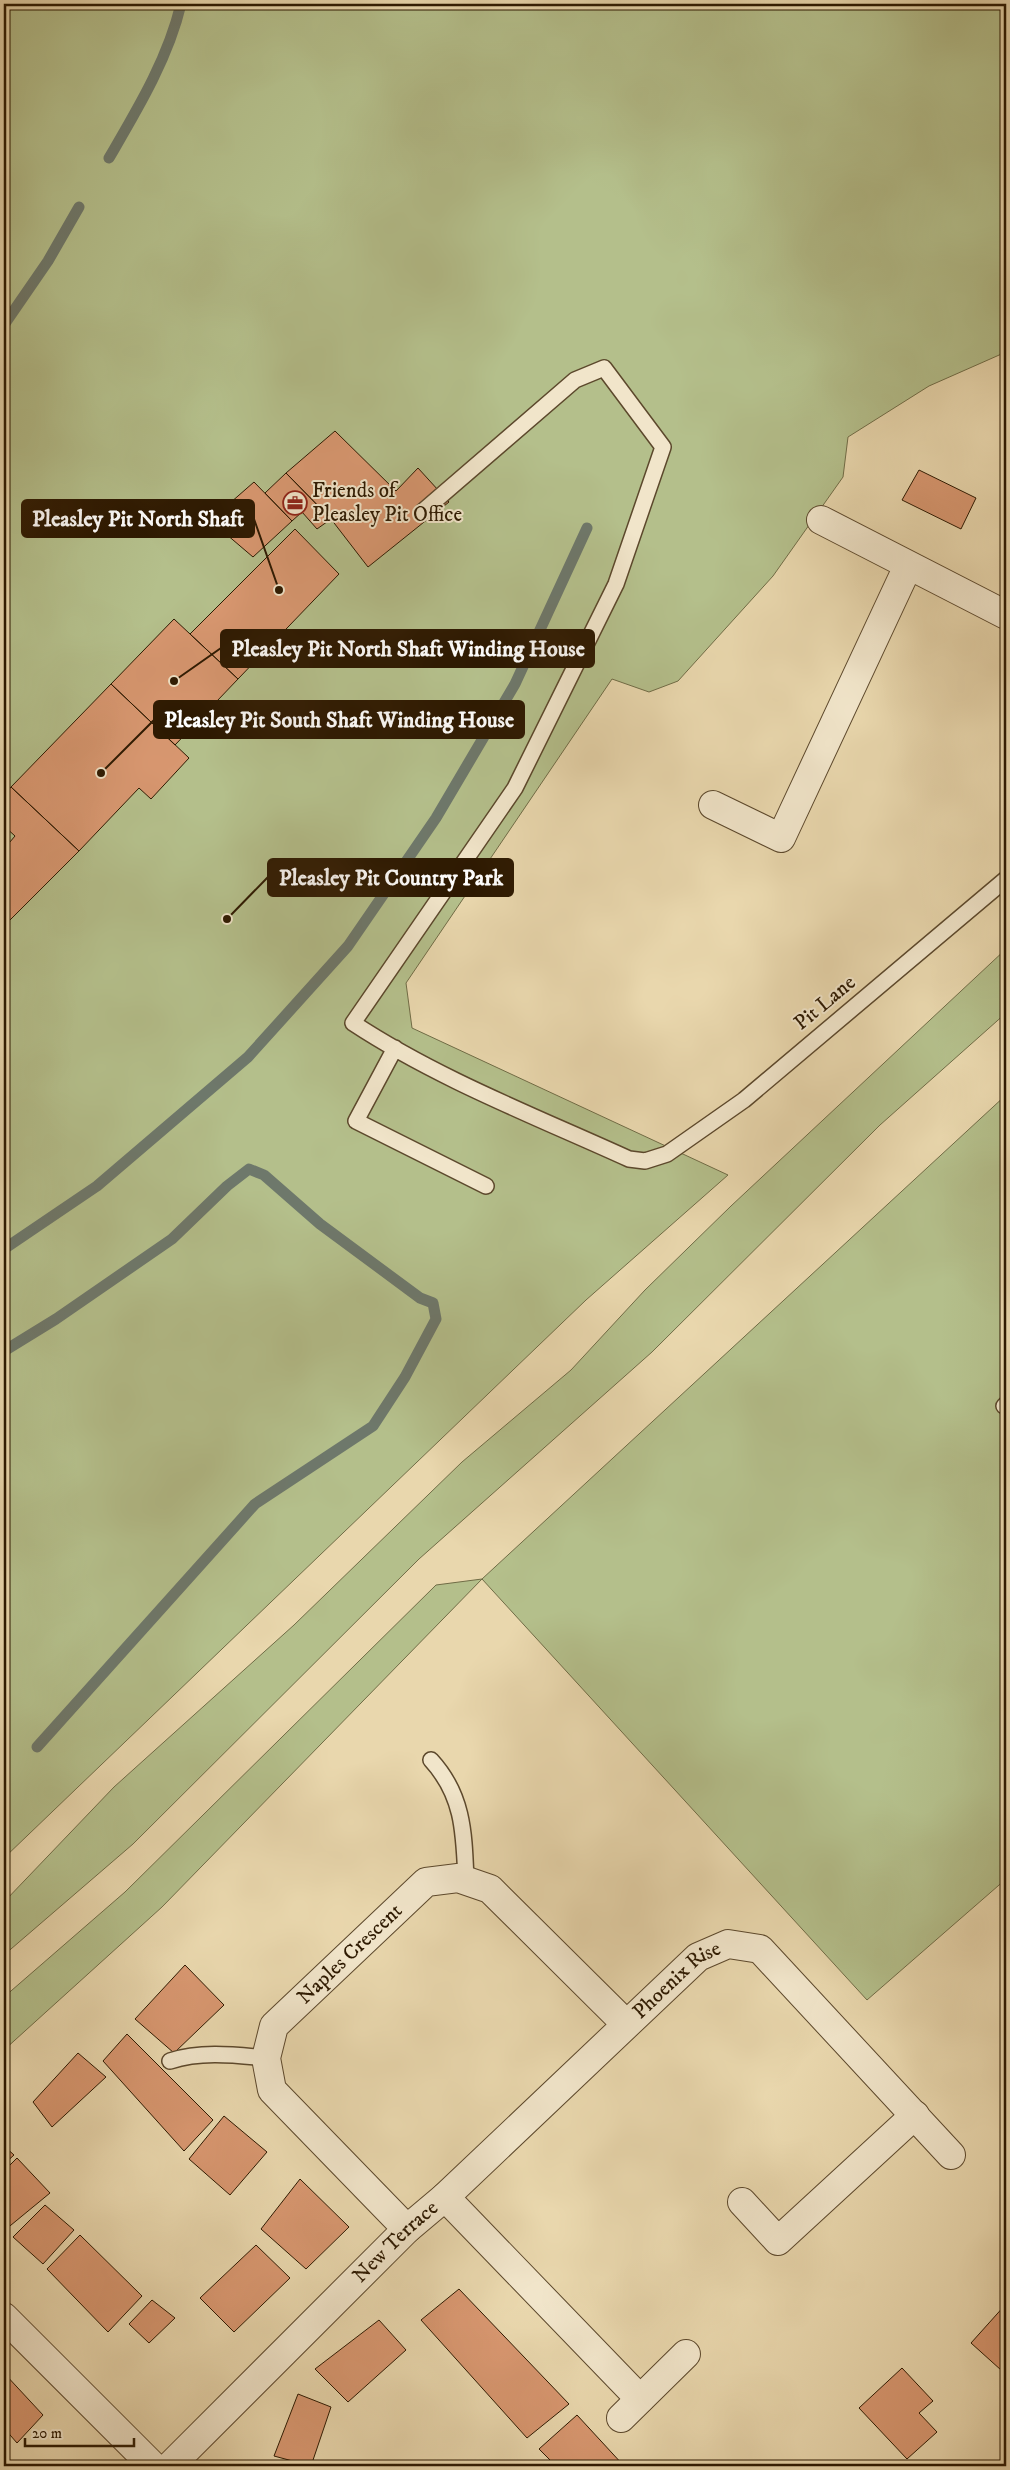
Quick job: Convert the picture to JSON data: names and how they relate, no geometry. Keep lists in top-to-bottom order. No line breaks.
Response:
{"streets":{"street":["Naples Crescent","Phoenix Rise","New Terrace"],"lane":["Pit Lane"]},"crossings":[["Naples Crescent","Phoenix Rise"],["Naples Crescent","New Terrace"],["Phoenix Rise","New Terrace"]],"places":{"office":["Friends of Pleasley Pit Office"],"other":["Pleasley Pit North Shaft","Pleasley Pit North Shaft Winding House","Pleasley Pit South Shaft Winding House","Pleasley Pit Country Park"]},"scale_bar":"20 m"}
